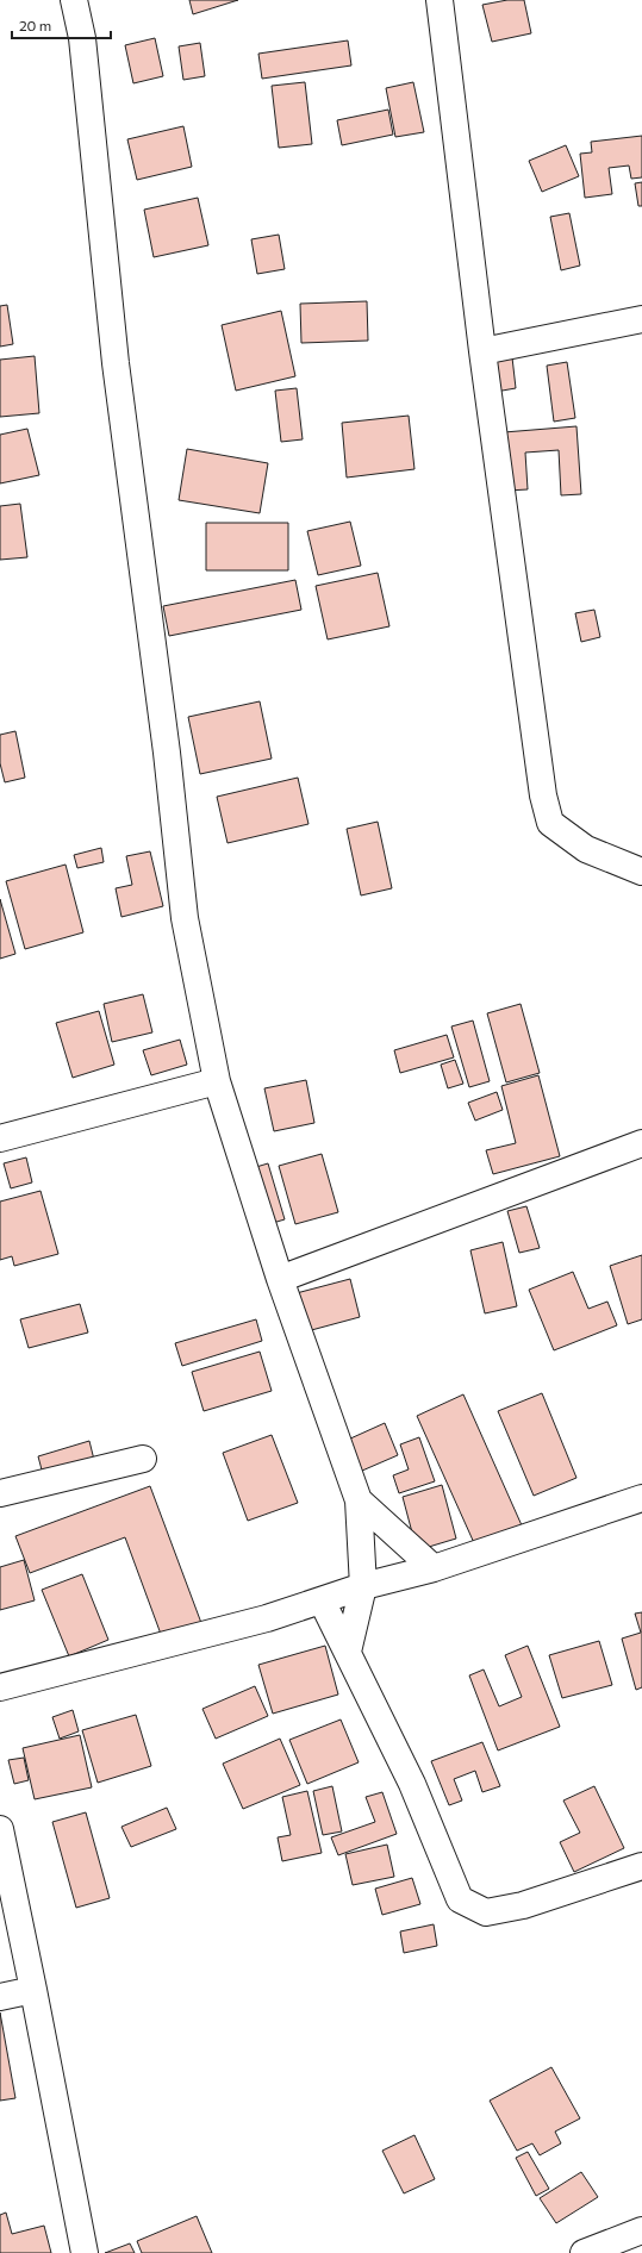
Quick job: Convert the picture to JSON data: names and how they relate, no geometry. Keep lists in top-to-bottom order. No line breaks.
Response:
{"scale_bar":"20 m"}
